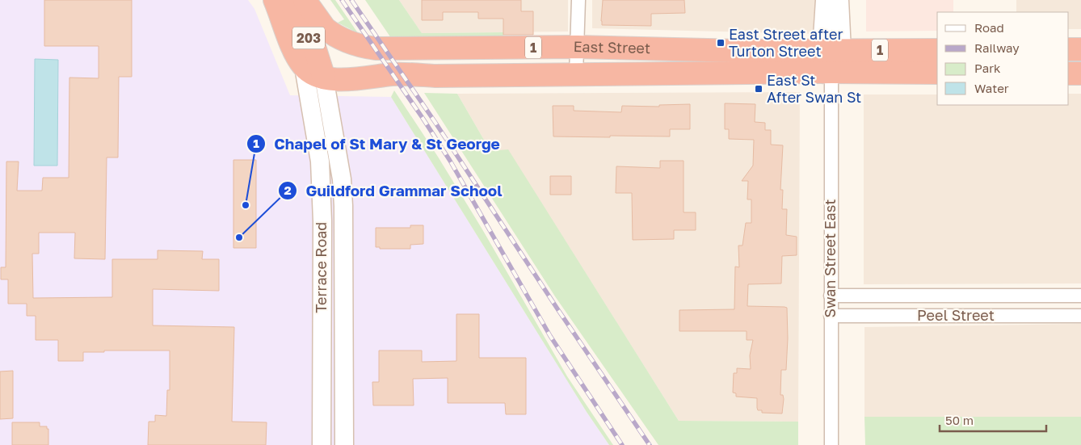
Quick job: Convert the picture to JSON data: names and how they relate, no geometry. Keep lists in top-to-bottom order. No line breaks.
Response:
{"streets":{"highway":["203","1","East Street"],"street":["Swan Street East","Terrace Road","Peel Street"]},"crossings":[["203","East Street"],["203","Terrace Road"],["East Street","Swan Street East"],["East Street","Terrace Road"],["Swan Street East","Peel Street"]],"places":{"transit":["East Street after Turton Street","East St After Swan St"],"other":["Chapel of St Mary & St George","Guildford Grammar School"]},"legend":["Road","Railway","Park","Water"],"scale_bar":"50 m"}
